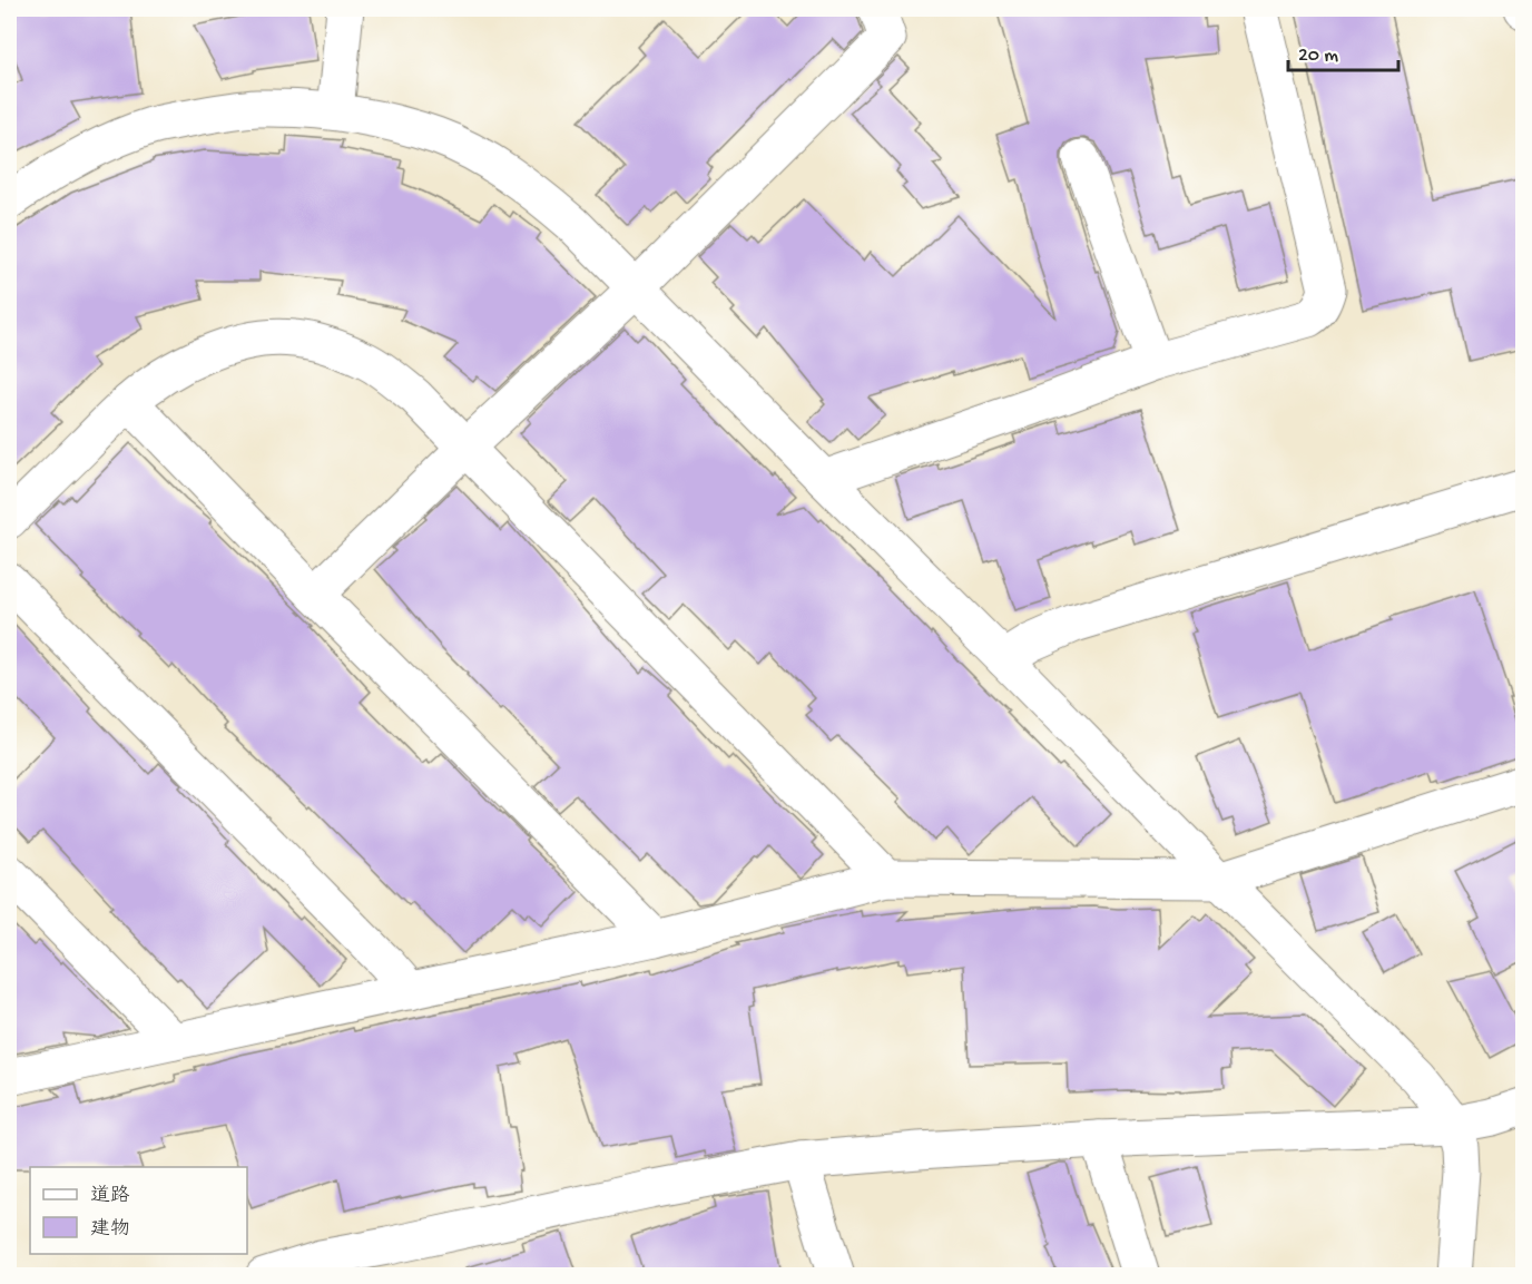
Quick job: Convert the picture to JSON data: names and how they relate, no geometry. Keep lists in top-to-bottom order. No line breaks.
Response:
{"legend":["道路","建物"],"scale_bar":"20 m"}
